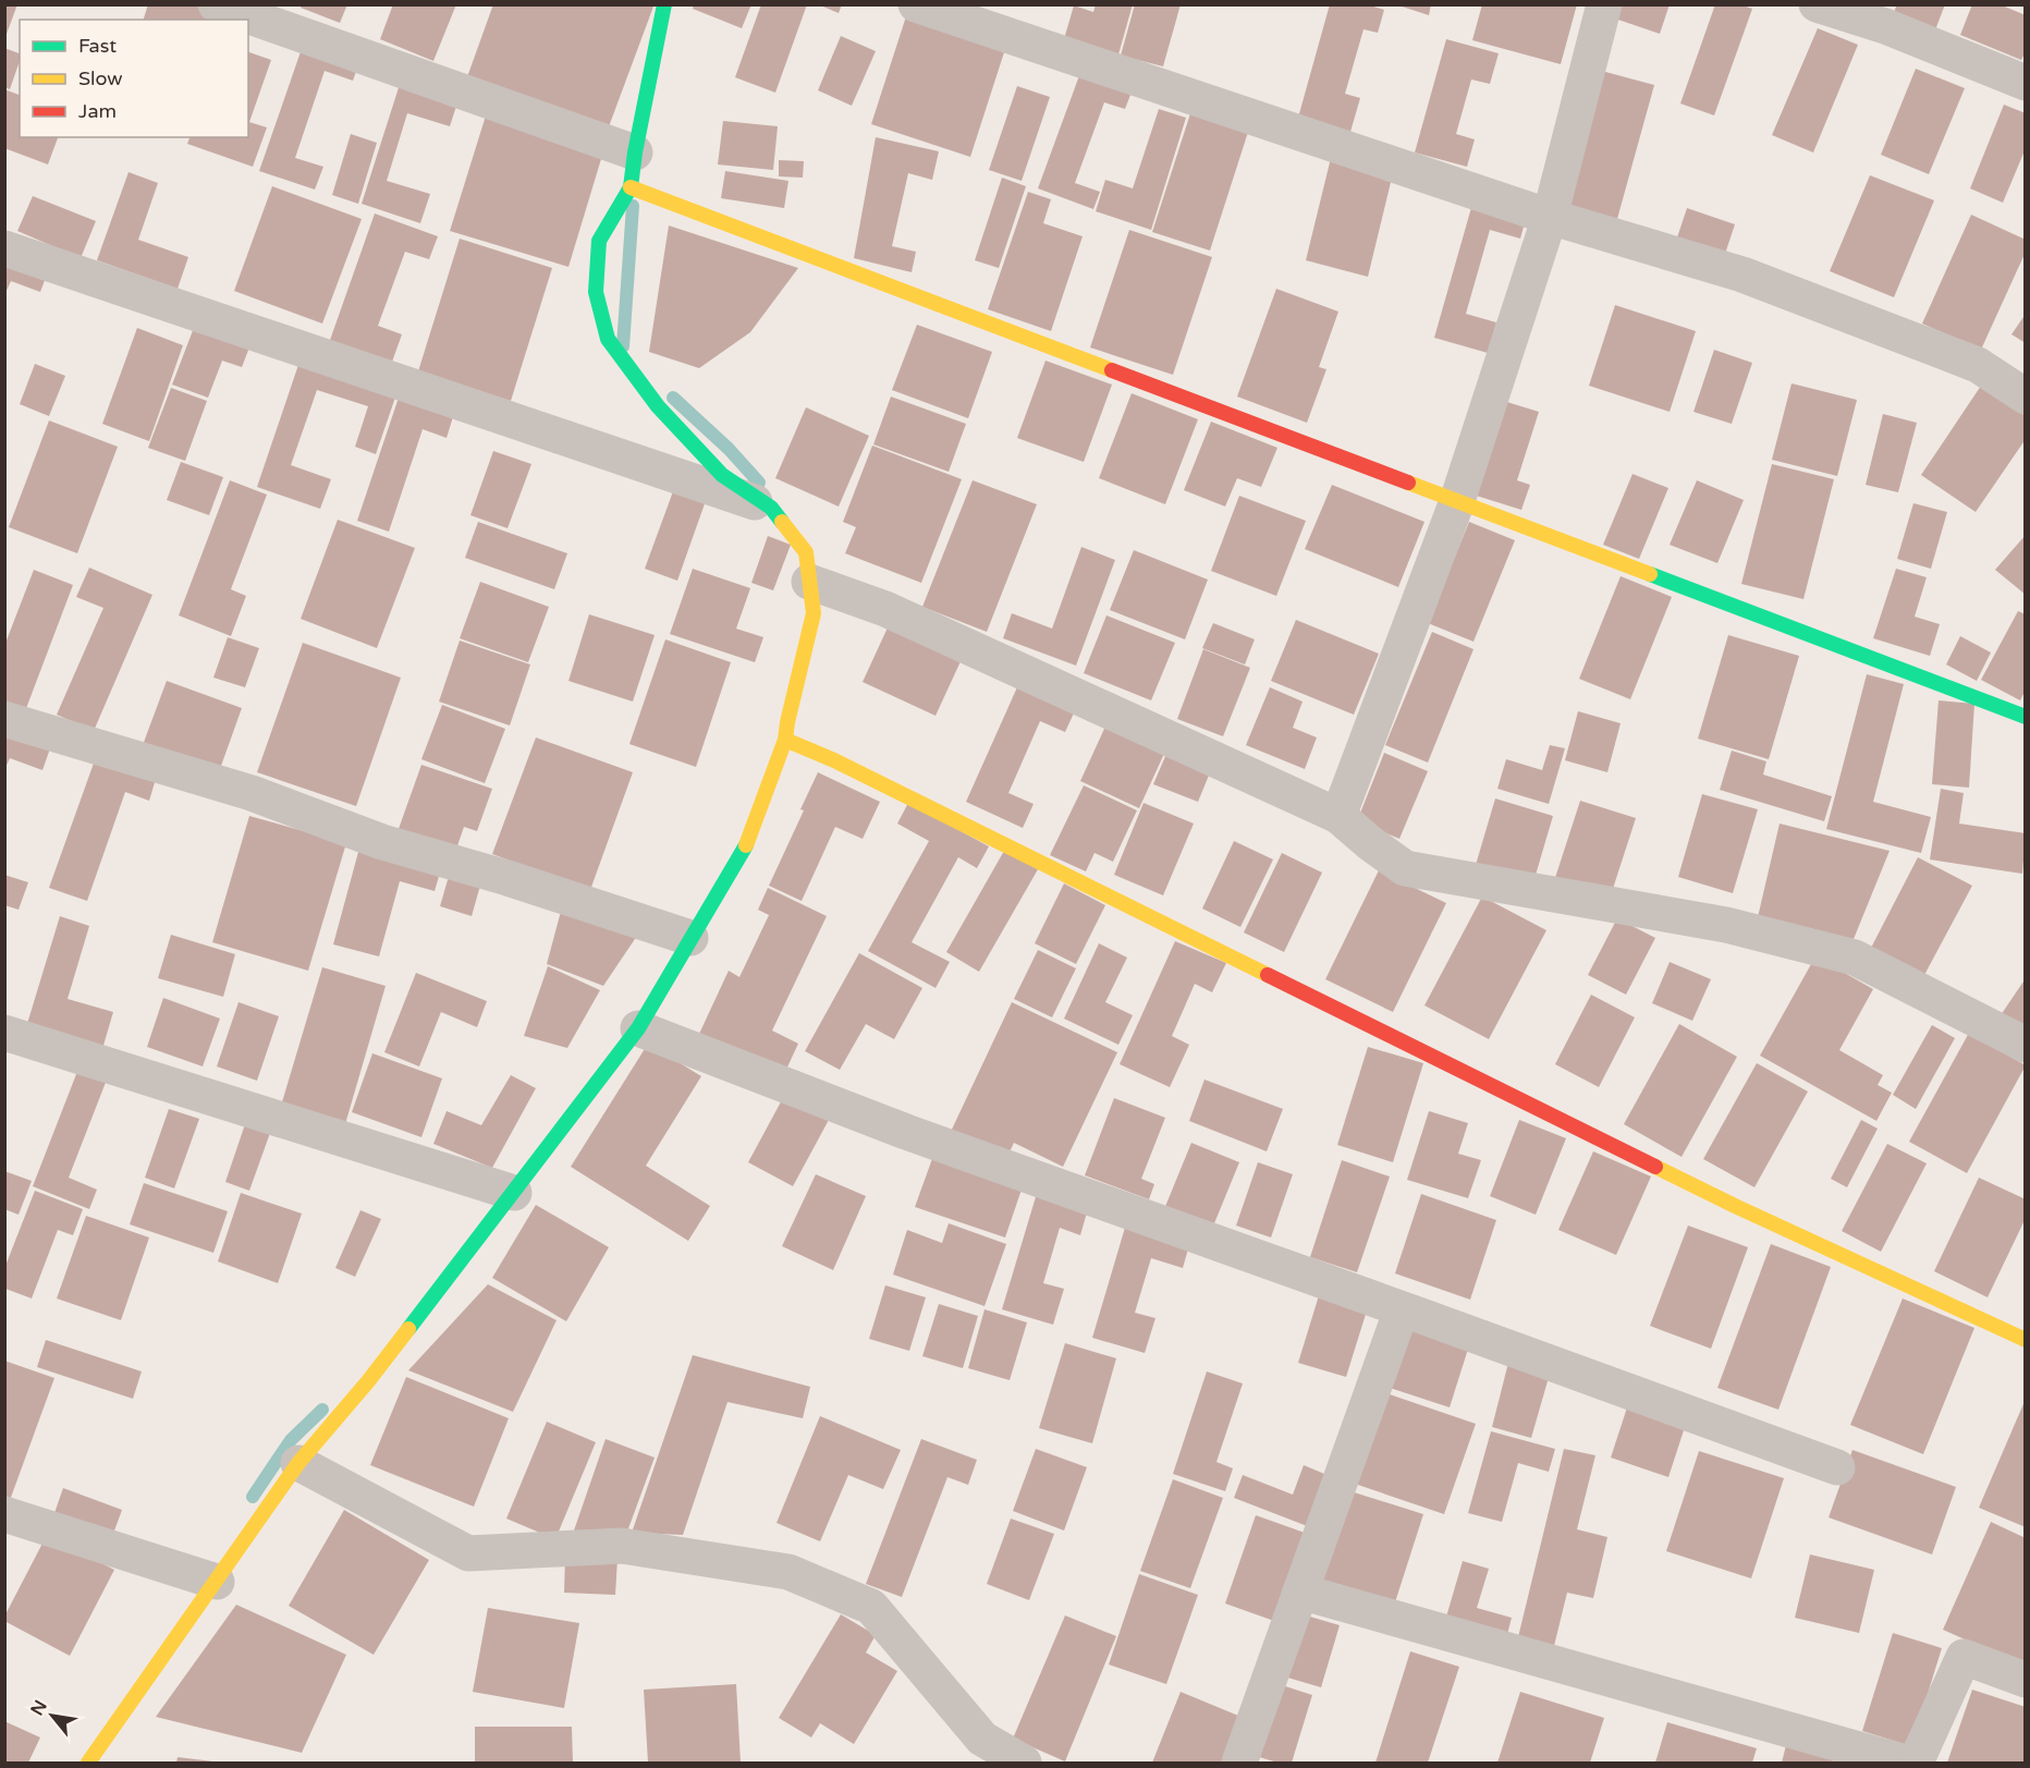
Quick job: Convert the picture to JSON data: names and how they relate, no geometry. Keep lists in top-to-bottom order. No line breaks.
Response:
{"legend":["Fast","Slow","Jam"],"north":"top left"}
